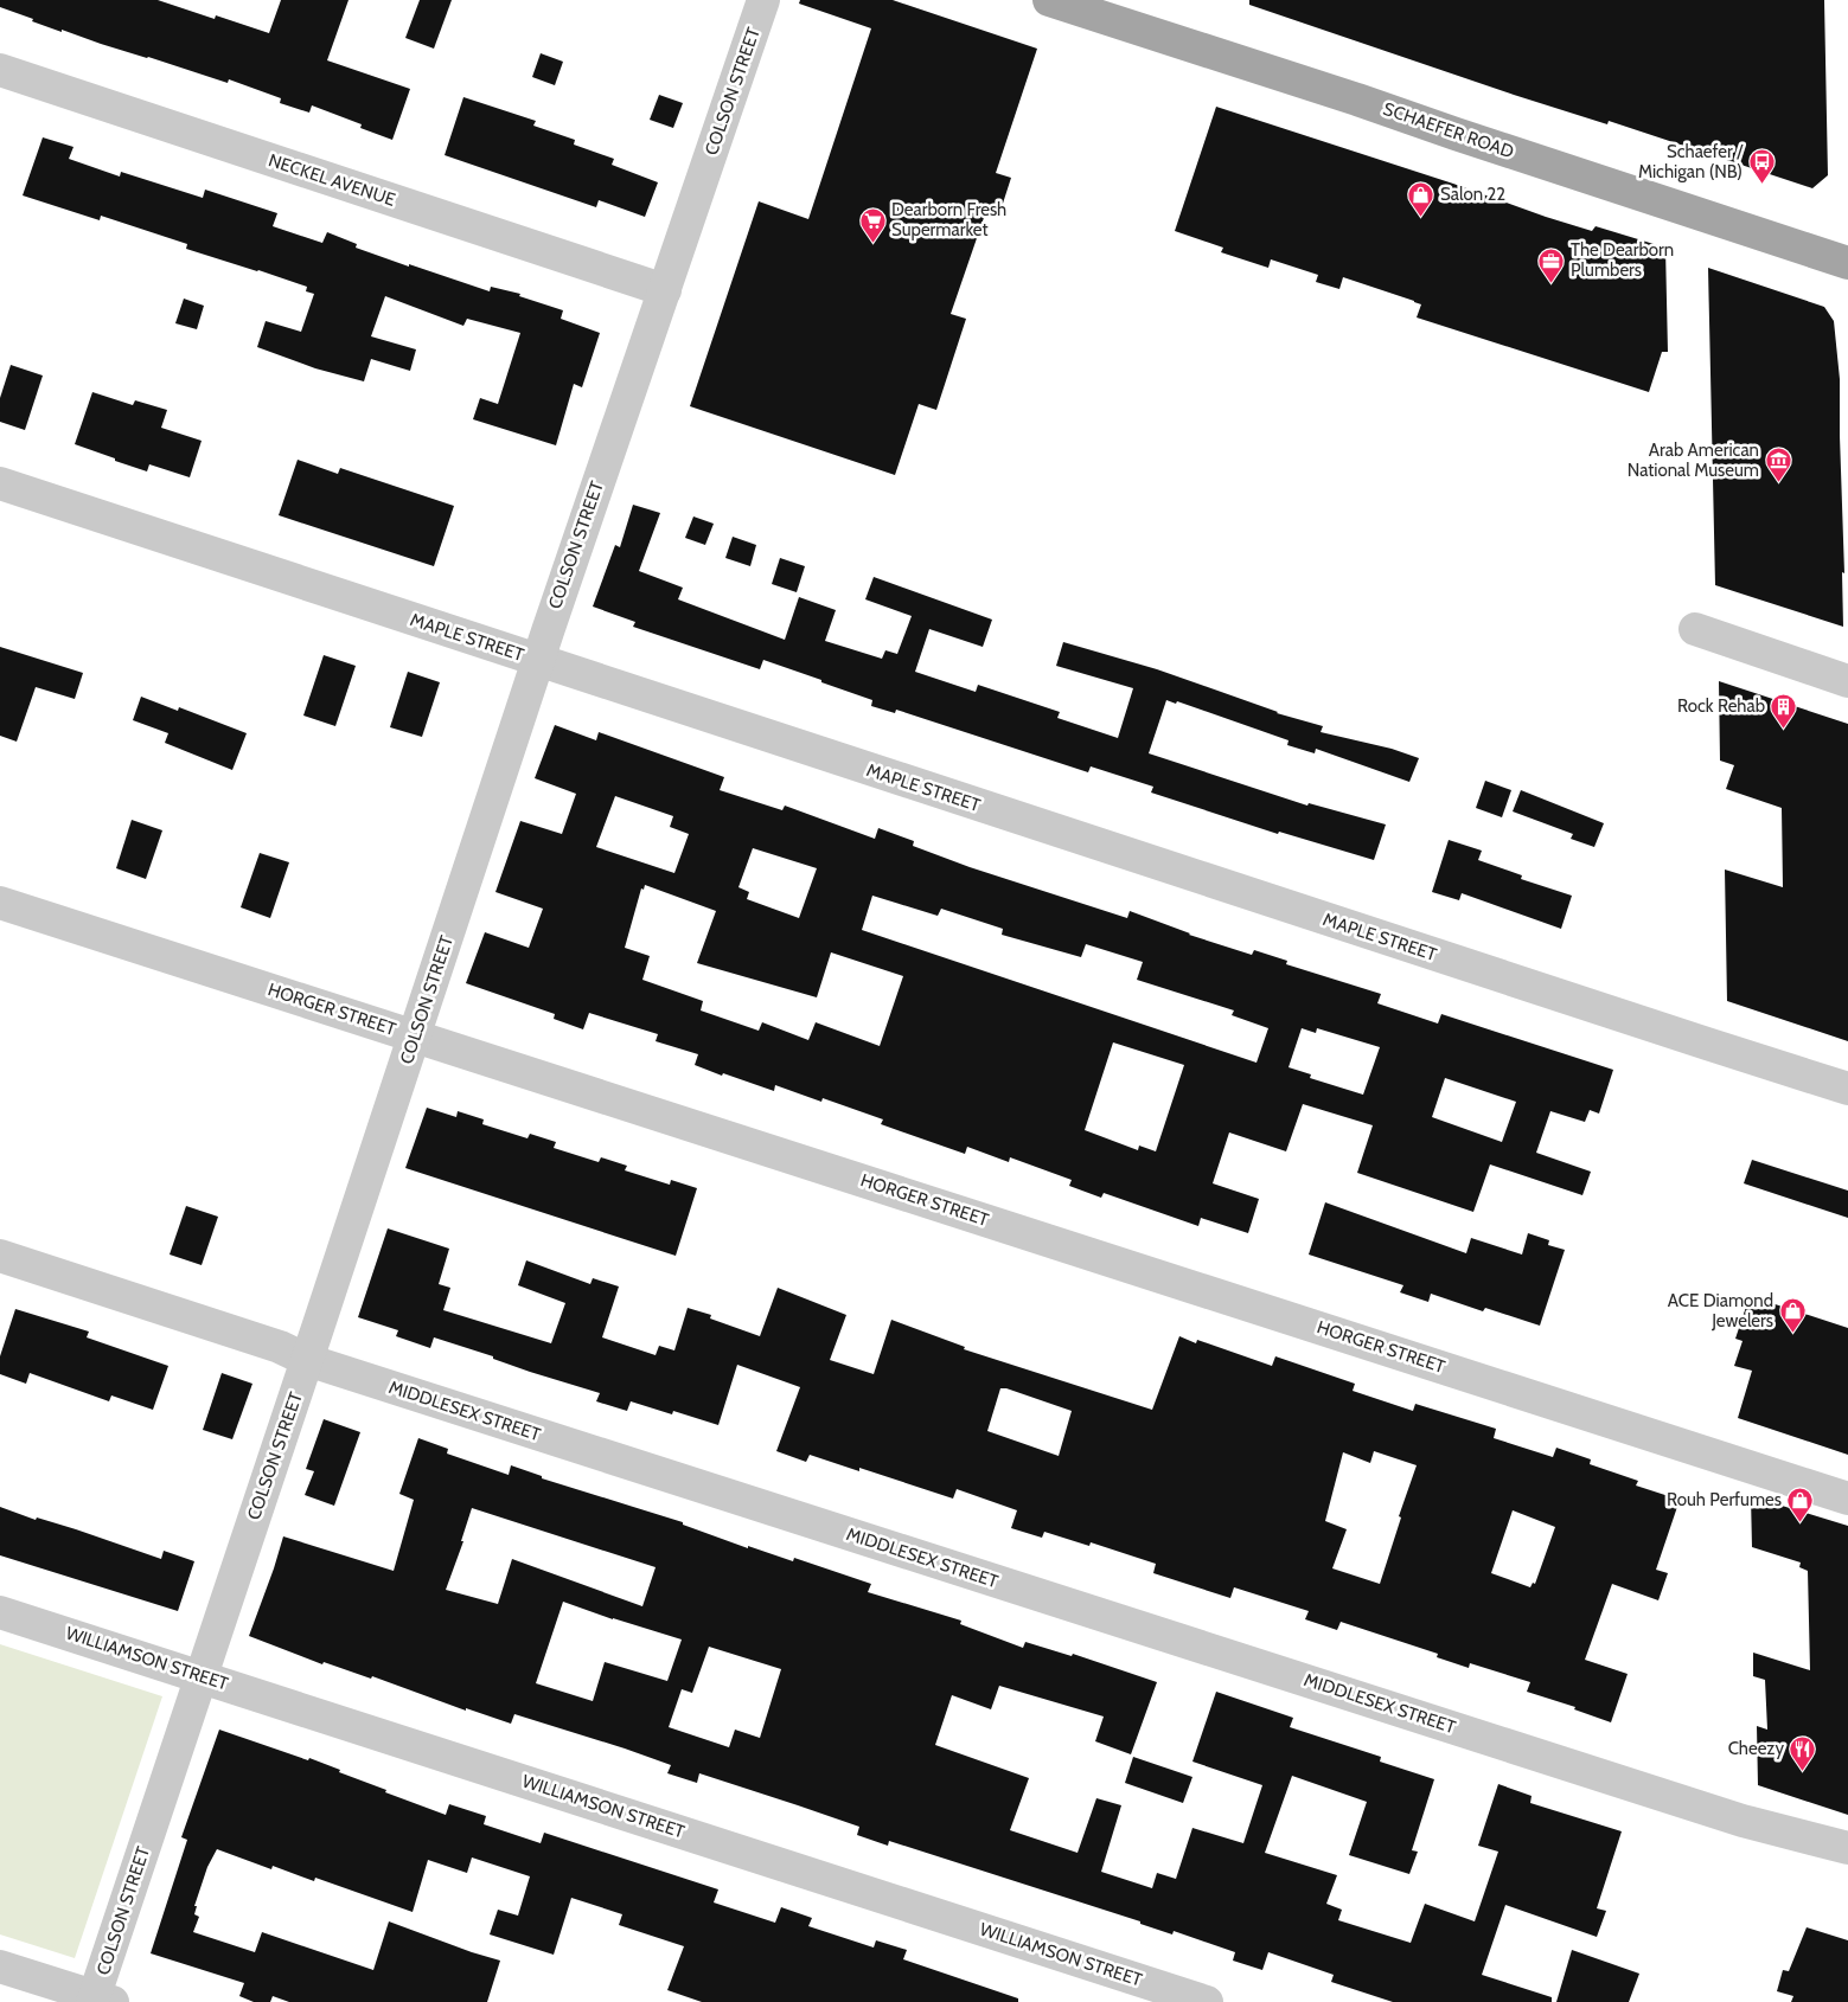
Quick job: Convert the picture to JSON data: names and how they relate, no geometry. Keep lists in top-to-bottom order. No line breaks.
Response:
{"streets":{"main road":["SCHAEFER ROAD"],"street":["COLSON STREET","NECKEL AVENUE","MAPLE STREET","HORGER STREET","MIDDLESEX STREET","WILLIAMSON STREET"]},"crossings":[["COLSON STREET","NECKEL AVENUE"],["COLSON STREET","MAPLE STREET"],["COLSON STREET","HORGER STREET"],["COLSON STREET","MIDDLESEX STREET"],["COLSON STREET","WILLIAMSON STREET"]],"places":{"bus stop":["Schaefer / Michigan (NB)"],"shop":["Salon 22","ACE Diamond Jewelers","Rouh Perfumes"],"supermarket":["Dearborn Fresh Supermarket"],"office":["The Dearborn Plumbers"],"museum":["Arab American National Museum"],"building":["Rock Rehab"],"restaurant":["Cheezy"]}}
